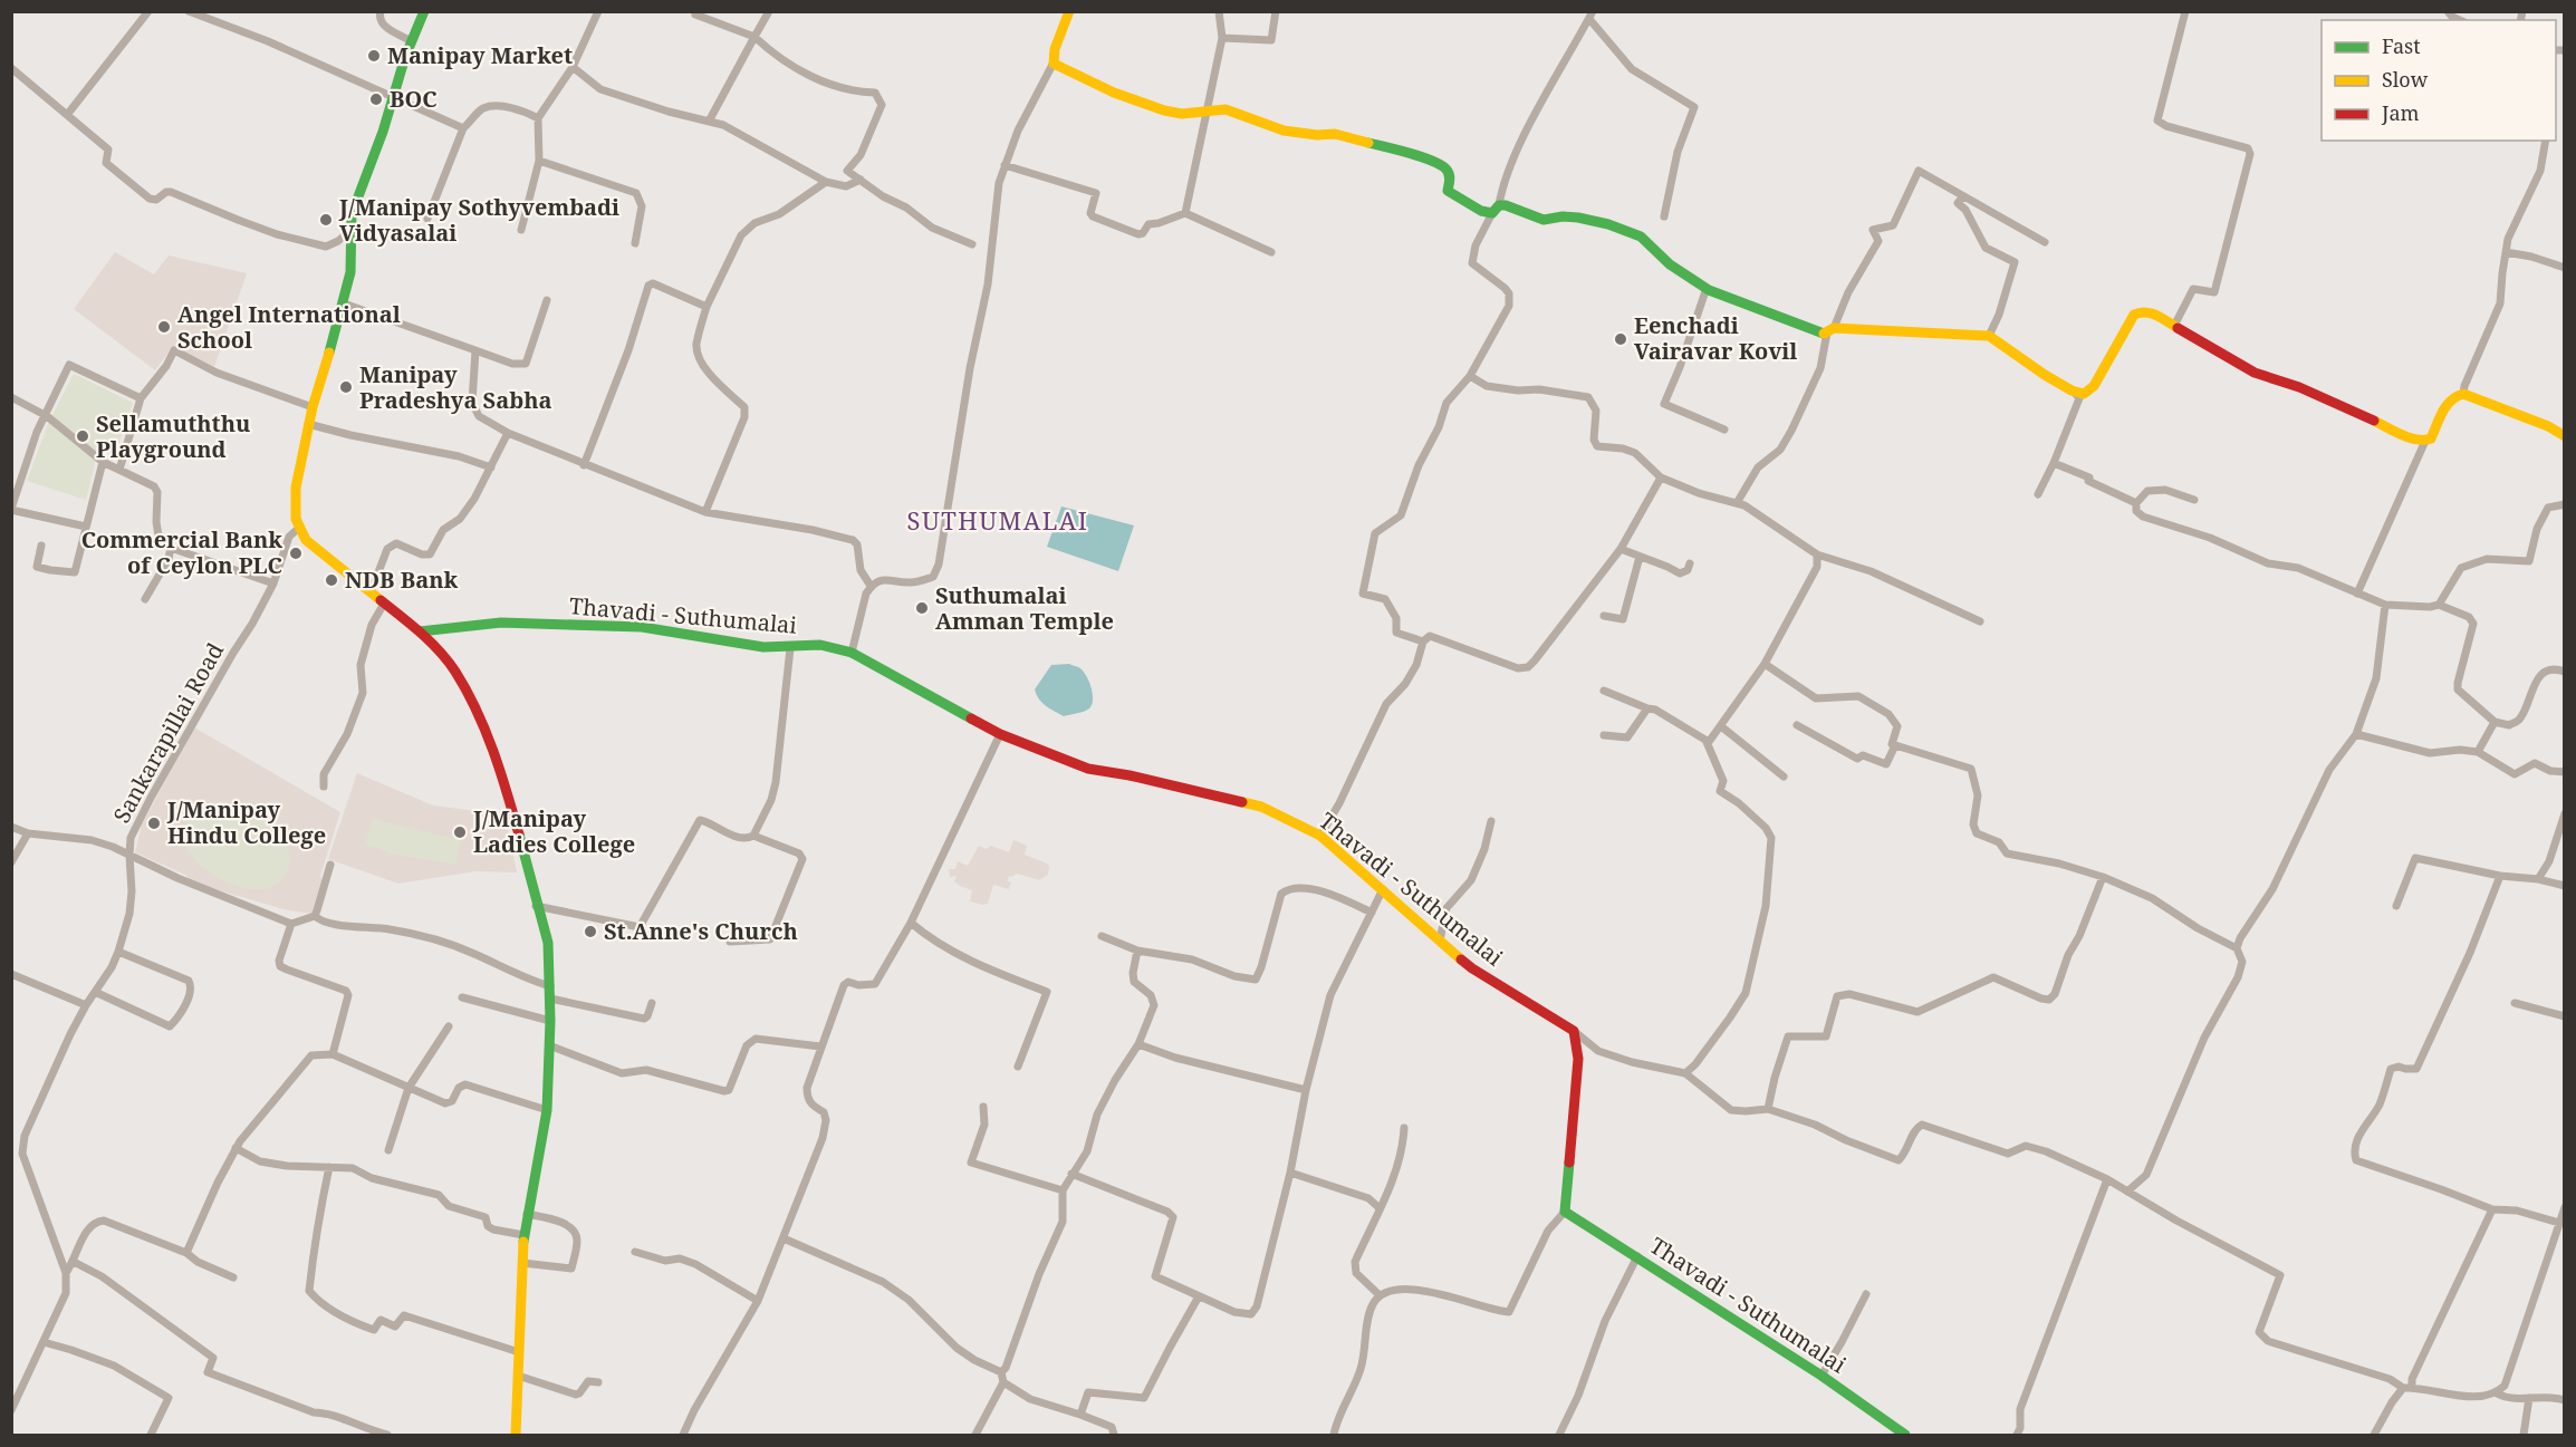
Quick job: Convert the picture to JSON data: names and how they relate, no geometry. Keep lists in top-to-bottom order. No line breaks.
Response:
{"streets":{"main road":["Thavadi - Suthumalai"],"street":["Sankarapillai Road"]},"districts":["SUTHUMALAI"],"places":["Manipay Market","BOC","J/Manipay Sothyvembadi Vidyasalai","Angel International School","Eenchadi Vairavar Kovil","Manipay Pradeshya Sabha","Sellamuththu Playground","Commercial Bank of Ceylon PLC","NDB Bank","Suthumalai Amman Temple","J/Manipay Hindu College","J/Manipay Ladies College","St.Anne's Church"],"legend":["Fast","Slow","Jam"]}
